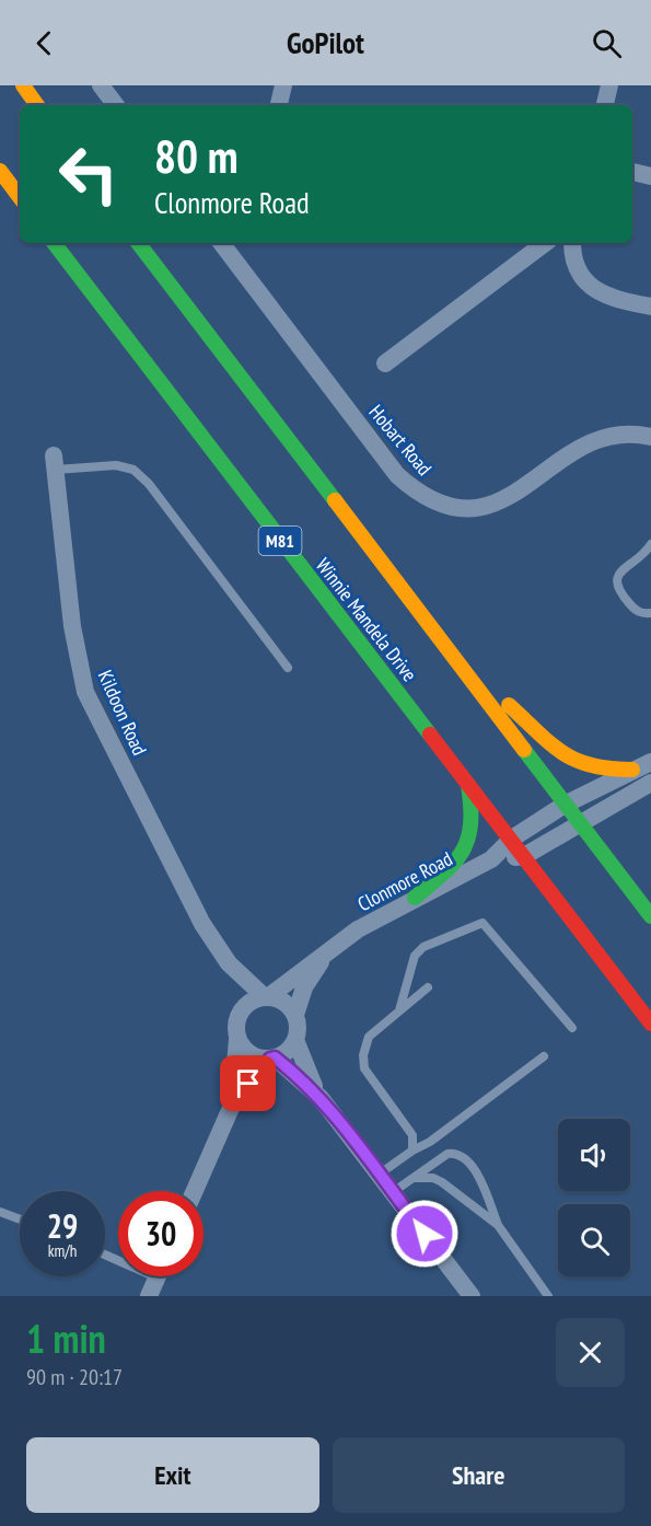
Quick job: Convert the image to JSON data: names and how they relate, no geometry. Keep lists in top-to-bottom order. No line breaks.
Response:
{"streets":{"main road":["M81","Winnie Mandela Drive"],"street":["Hobart Road","Kildoon Road","Clonmore Road"]},"crossings":[["Winnie Mandela Drive","Clonmore Road"],["Kildoon Road","Clonmore Road"]],"page":{"header":"GoPilot","turn":["80 m","Clonmore Road"],"speed":"29 km/h","limit":"30","heading":["1 min","90 m · 20:17"],"buttons":["Exit","Share"]}}
